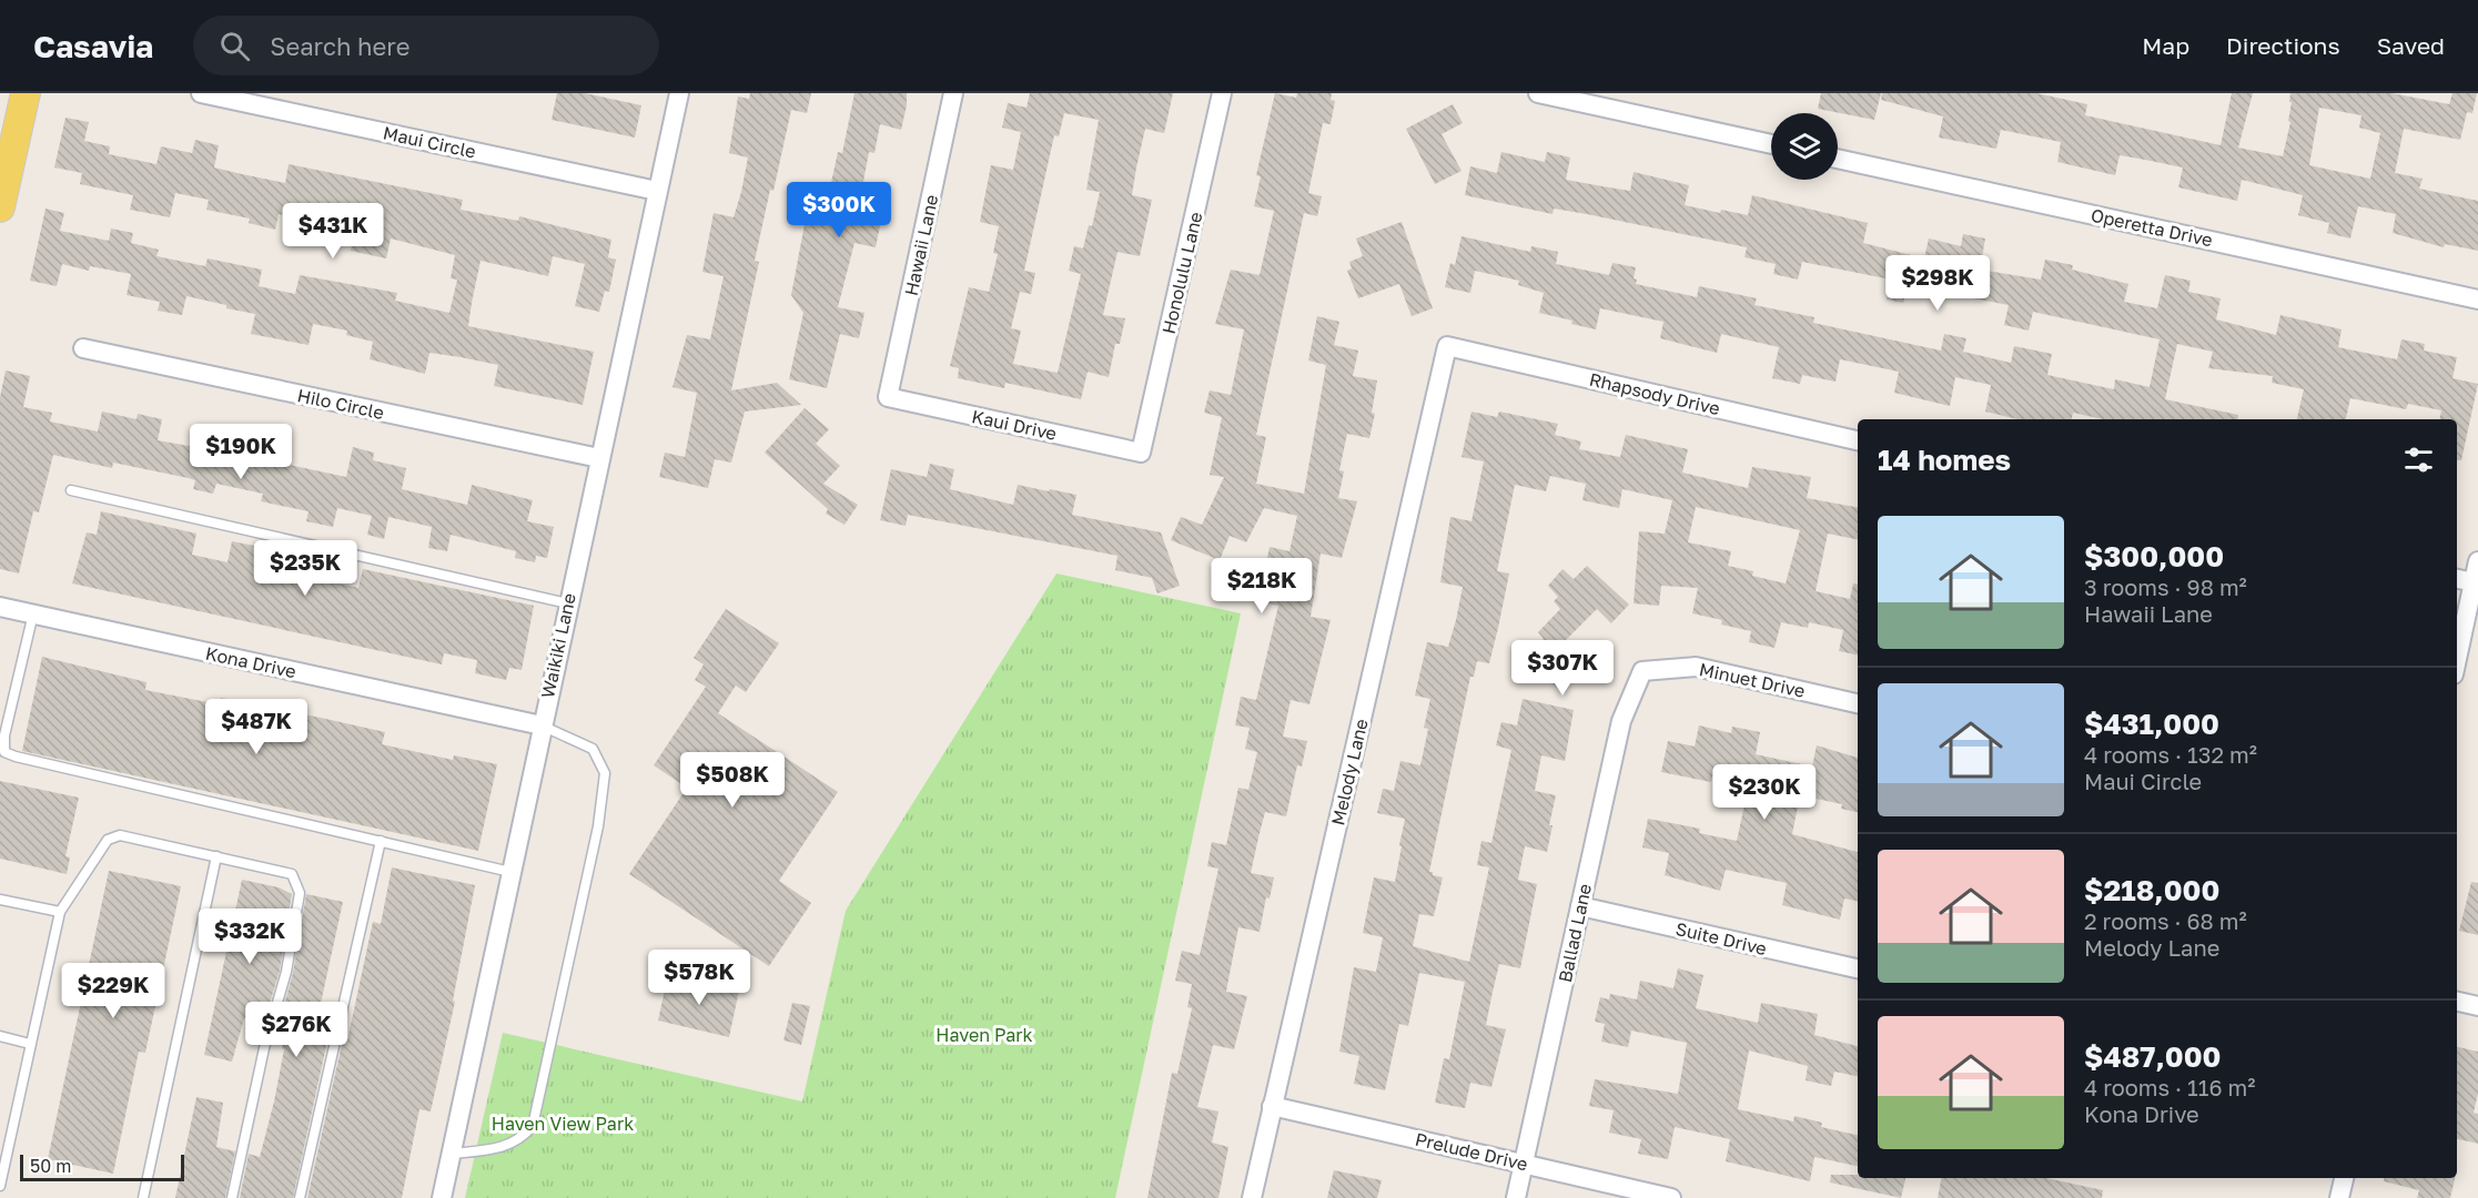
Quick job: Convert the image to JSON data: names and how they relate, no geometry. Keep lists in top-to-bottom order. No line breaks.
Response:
{"streets":{"street":["Maui Circle","Operetta Drive","Hawaii Lane","Honolulu Lane","Rhapsody Drive","Hilo Circle","Kaui Drive","Waikiki Lane","Kona Drive","Minuet Drive","Melody Lane","Ballad Lane","Suite Drive","Prelude Drive"]},"crossings":[["Maui Circle","Waikiki Lane"],["Hawaii Lane","Kaui Drive"],["Honolulu Lane","Kaui Drive"],["Rhapsody Drive","Melody Lane"],["Hilo Circle","Waikiki Lane"],["Waikiki Lane","Kona Drive"],["Minuet Drive","Ballad Lane"],["Melody Lane","Prelude Drive"],["Ballad Lane","Suite Drive"],["Ballad Lane","Prelude Drive"]],"parks":["Haven Park","Haven View Park"],"scale_bar":"50 m","page":{"header":"Casavia","search":"Search here","nav":["Map","Directions","Saved"],"price":["$300K","$431K","$298K","$190K","$235K","$218K","$307K","$487K","$508K","$230K","$332K","$578K","$229K","$276K"],"heading":"14 homes","list":[{"name":"$300,000","note":"3 rooms · 98 m² · Hawaii Lane"},{"name":"$431,000","note":"4 rooms · 132 m² · Maui Circle"},{"name":"$218,000","note":"2 rooms · 68 m² · Melody Lane"},{"name":"$487,000","note":"4 rooms · 116 m² · Kona Drive"}],"scale":"50 m"}}
